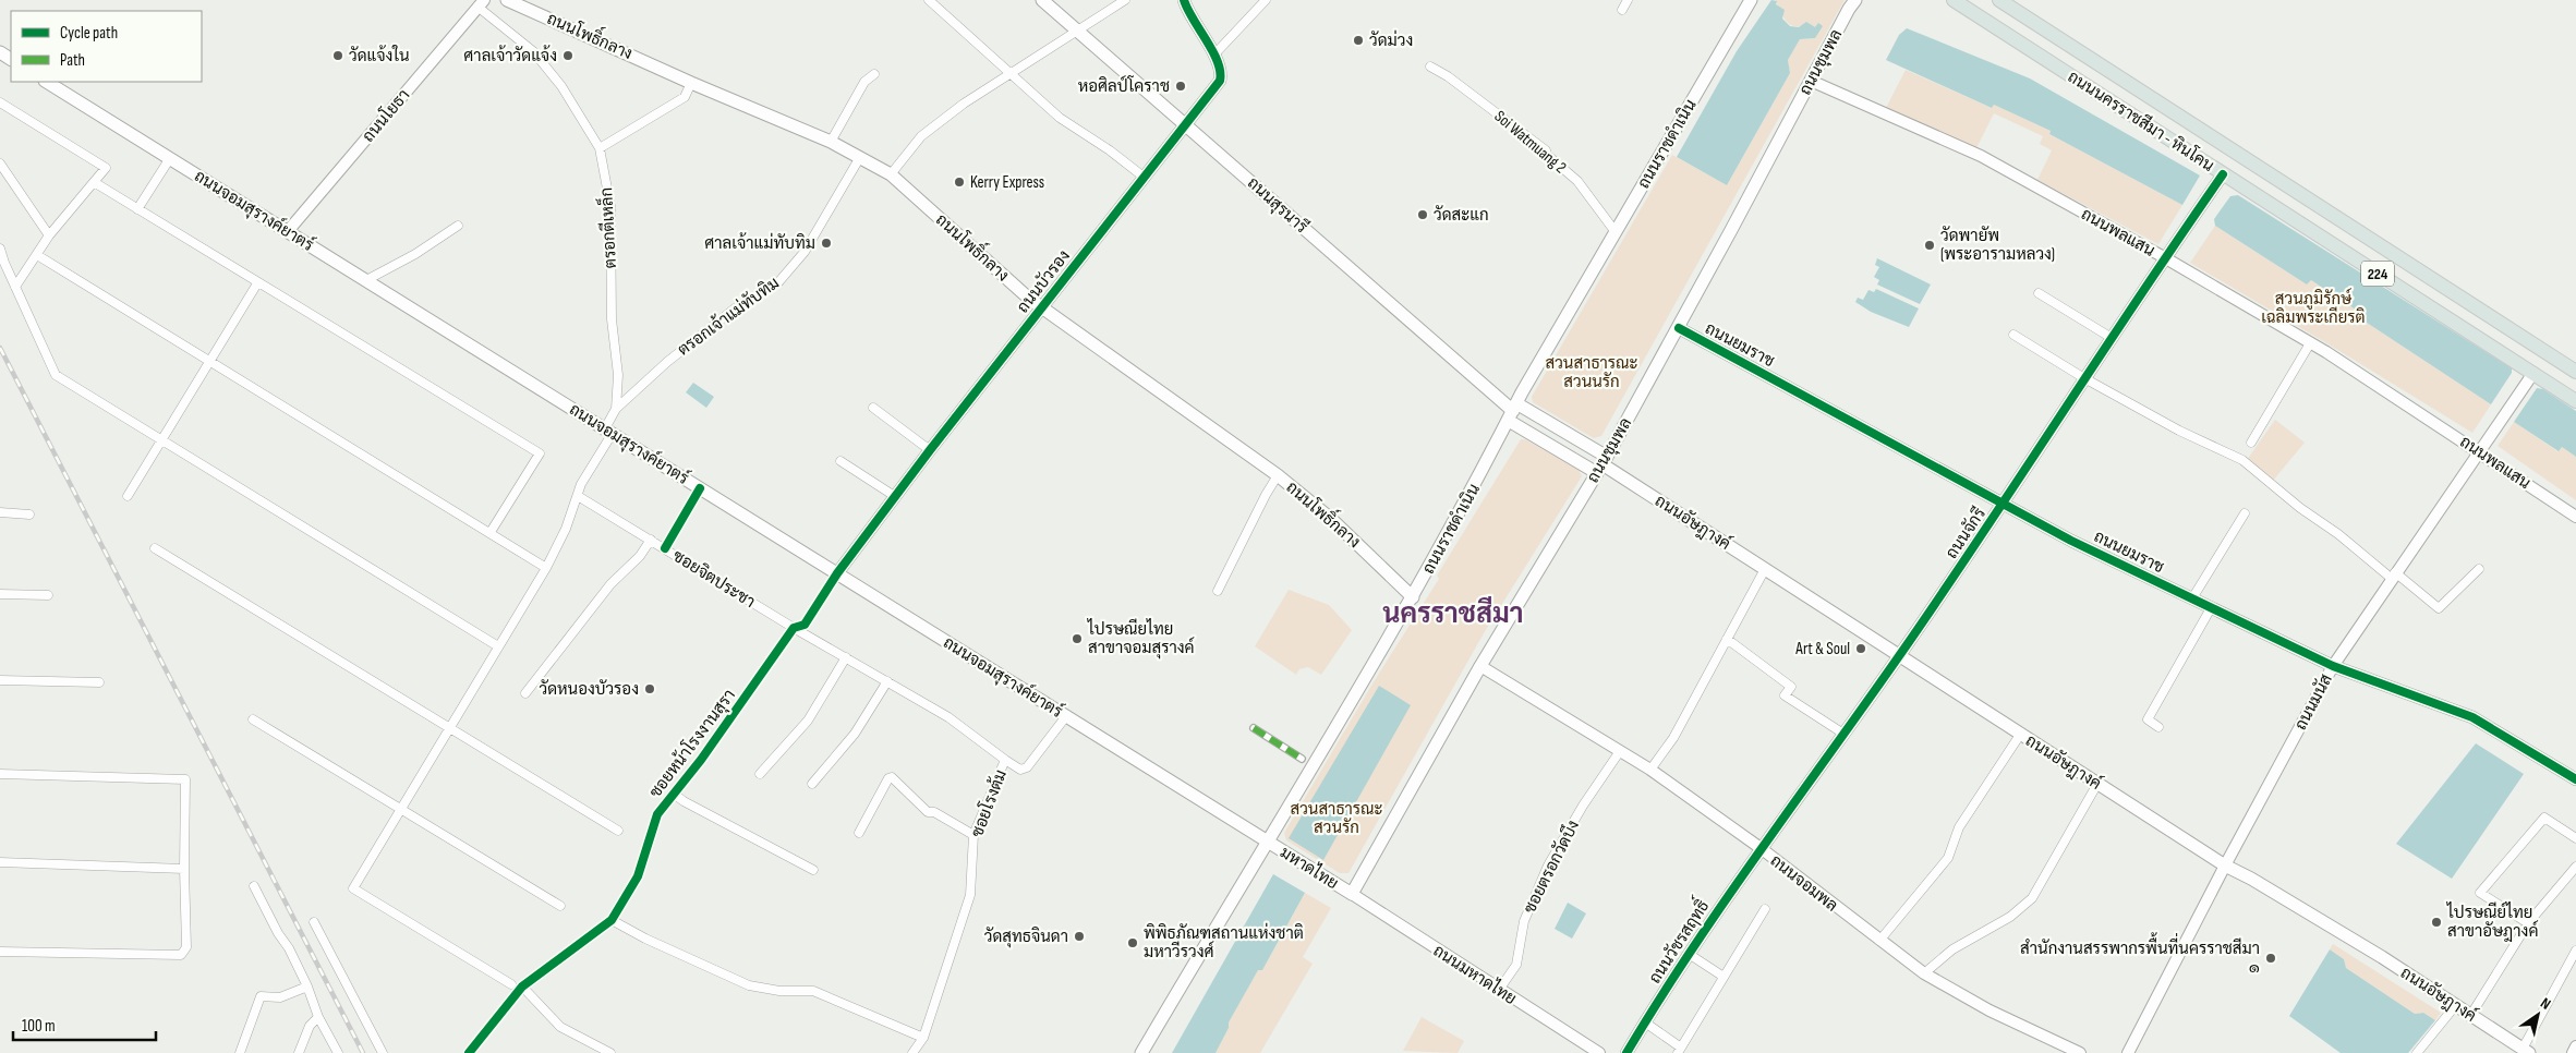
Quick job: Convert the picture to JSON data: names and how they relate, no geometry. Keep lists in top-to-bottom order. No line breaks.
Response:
{"streets":{"main road":["ถนนโพธิ์กลาง","ถนนชุมพล","ถนนนครราชสีมา - หินโคน","ถนนราชดำเนิน","ถนนสุรนารี","ถนนจอมสุรางค์ยาตร์","224","ถนนอัษฎางค์","มหาดไทย"],"street":["ถนนโยธา","Soi Watmuang 2","ตรอกตีเหล็ก","ถนนพลแสน","ถนนบัวรอง","ตรอกเจ้าแม่ทับทิม","ถนนยมราช","ถนนจักรี","ซอยจิตประชา","ถนนมนัส","ซอยหน้าโรงงานสุรา","ซอยโรงต้ม","ซอยตรอกวัดบึง","ถนนจอมพล","ถนนวัชรสฤทธิ์","ถนนมหาดไทย"]},"crossings":[["ถนนโพธิ์กลาง","ถนนราชดำเนิน"],["ถนนโพธิ์กลาง","ถนนบัวรอง"],["ถนนโพธิ์กลาง","ตรอกเจ้าแม่ทับทิม"],["ถนนชุมพล","ถนนพลแสน"],["ถนนชุมพล","ถนนยมราช"],["ถนนชุมพล","ถนนอัษฎางค์"],["ถนนชุมพล","มหาดไทย"],["ถนนชุมพล","ถนนจอมพล"],["ถนนชุมพล","ถนนมหาดไทย"],["ถนนโยธา","ถนนจอมสุรางค์ยาตร์"],["ถนนโยธา","ตรอกตีเหล็ก"],["ถนนนครราชสีมา - หินโคน","ถนนจักรี"],["ถนนนครราชสีมา - หินโคน","ถนนมนัส"],["Soi Watmuang 2","ถนนราชดำเนิน"],["ถนนราชดำเนิน","ถนนสุรนารี"],["ถนนราชดำเนิน","ถนนจอมสุรางค์ยาตร์"],["ถนนราชดำเนิน","มหาดไทย"],["ถนนสุรนารี","ถนนบัวรอง"],["ถนนจอมสุรางค์ยาตร์","ตรอกตีเหล็ก"],["ถนนจอมสุรางค์ยาตร์","ถนนบัวรอง"],["ถนนจอมสุรางค์ยาตร์","ซอยหน้าโรงงานสุรา"],["ถนนจอมสุรางค์ยาตร์","มหาดไทย"],["ตรอกตีเหล็ก","ตรอกเจ้าแม่ทับทิม"],["ตรอกตีเหล็ก","ซอยจิตประชา"],["ถนนพลแสน","ถนนจักรี"],["ถนนพลแสน","ถนนมนัส"],["ถนนบัวรอง","ซอยหน้าโรงงานสุรา"],["ถนนยมราช","ถนนจักรี"],["ถนนยมราช","ถนนมนัส"],["ถนนอัษฎางค์","ถนนจักรี"],["ถนนอัษฎางค์","ถนนมนัส"],["ถนนจักรี","ถนนจอมพล"],["ถนนจักรี","ถนนวัชรสฤทธิ์"],["ซอยจิตประชา","ซอยหน้าโรงงานสุรา"],["ซอยจิตประชา","ซอยโรงต้ม"],["ซอยหน้าโรงงานสุรา","ซอยโรงต้ม"],["ซอยตรอกวัดบึง","ถนนจอมพล"],["ซอยตรอกวัดบึง","ถนนมหาดไทย"],["มหาดไทย","ถนนมหาดไทย"],["ถนนจอมพล","ถนนวัชรสฤทธิ์"]],"districts":["นครราชสีมา"],"parks":["สวนภูมิรักษ์ เฉลิมพระเกียรติ","สวนสาธารณะ สวนนรัก","สวนสาธารณะ สวนรัก"],"places":["วัดม่วง","วัดแจ้งใน","ศาลเจ้าวัดแจ้ง","หอศิลป์โคราช","Kerry Express","วัดสะแก","ศาลเจ้าแม่ทับทิม","วัดพายัพ (พระอารามหลวง)","ไปรษณียไทย สาขาจอมสุรางค์","Art & Soul","วัดหนองบัวรอง","ไปรษณีย์ไทย สาขาอัษฎางค์","วัดสุทธจินดา","พิพิธภัณฑสถานแห่งชาติ มหาวีรวงศ์","สำนักงานสรรพากรพื้นที่นครราชสีมา ๑"],"legend":["Cycle path","Path"],"scale_bar":"100 m","north":"top right"}
